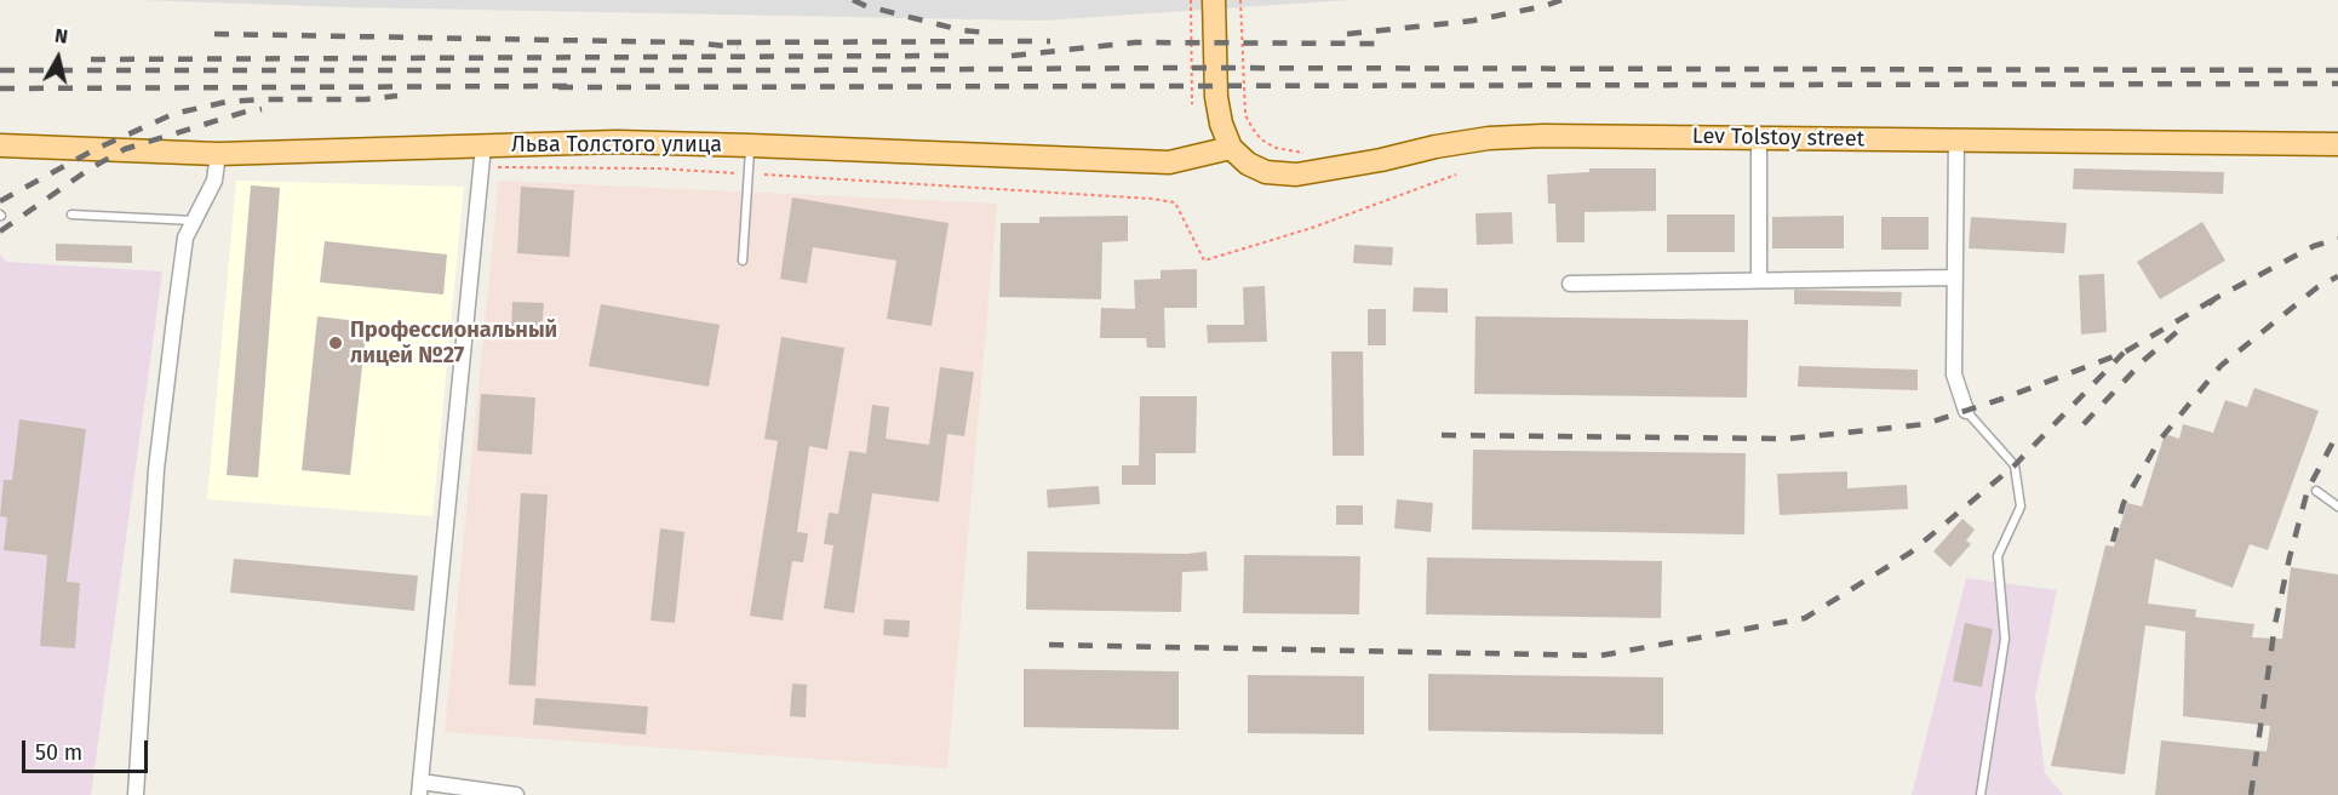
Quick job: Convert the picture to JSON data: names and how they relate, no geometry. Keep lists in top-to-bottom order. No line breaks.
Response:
{"streets":{"main road":["Lev Tolstoy street","Льва Толстого улица"]},"crossings":[["Lev Tolstoy street","Льва Толстого улица"]],"places":["Профессиональный лицей №27"],"scale_bar":"50 m","north":"top"}
